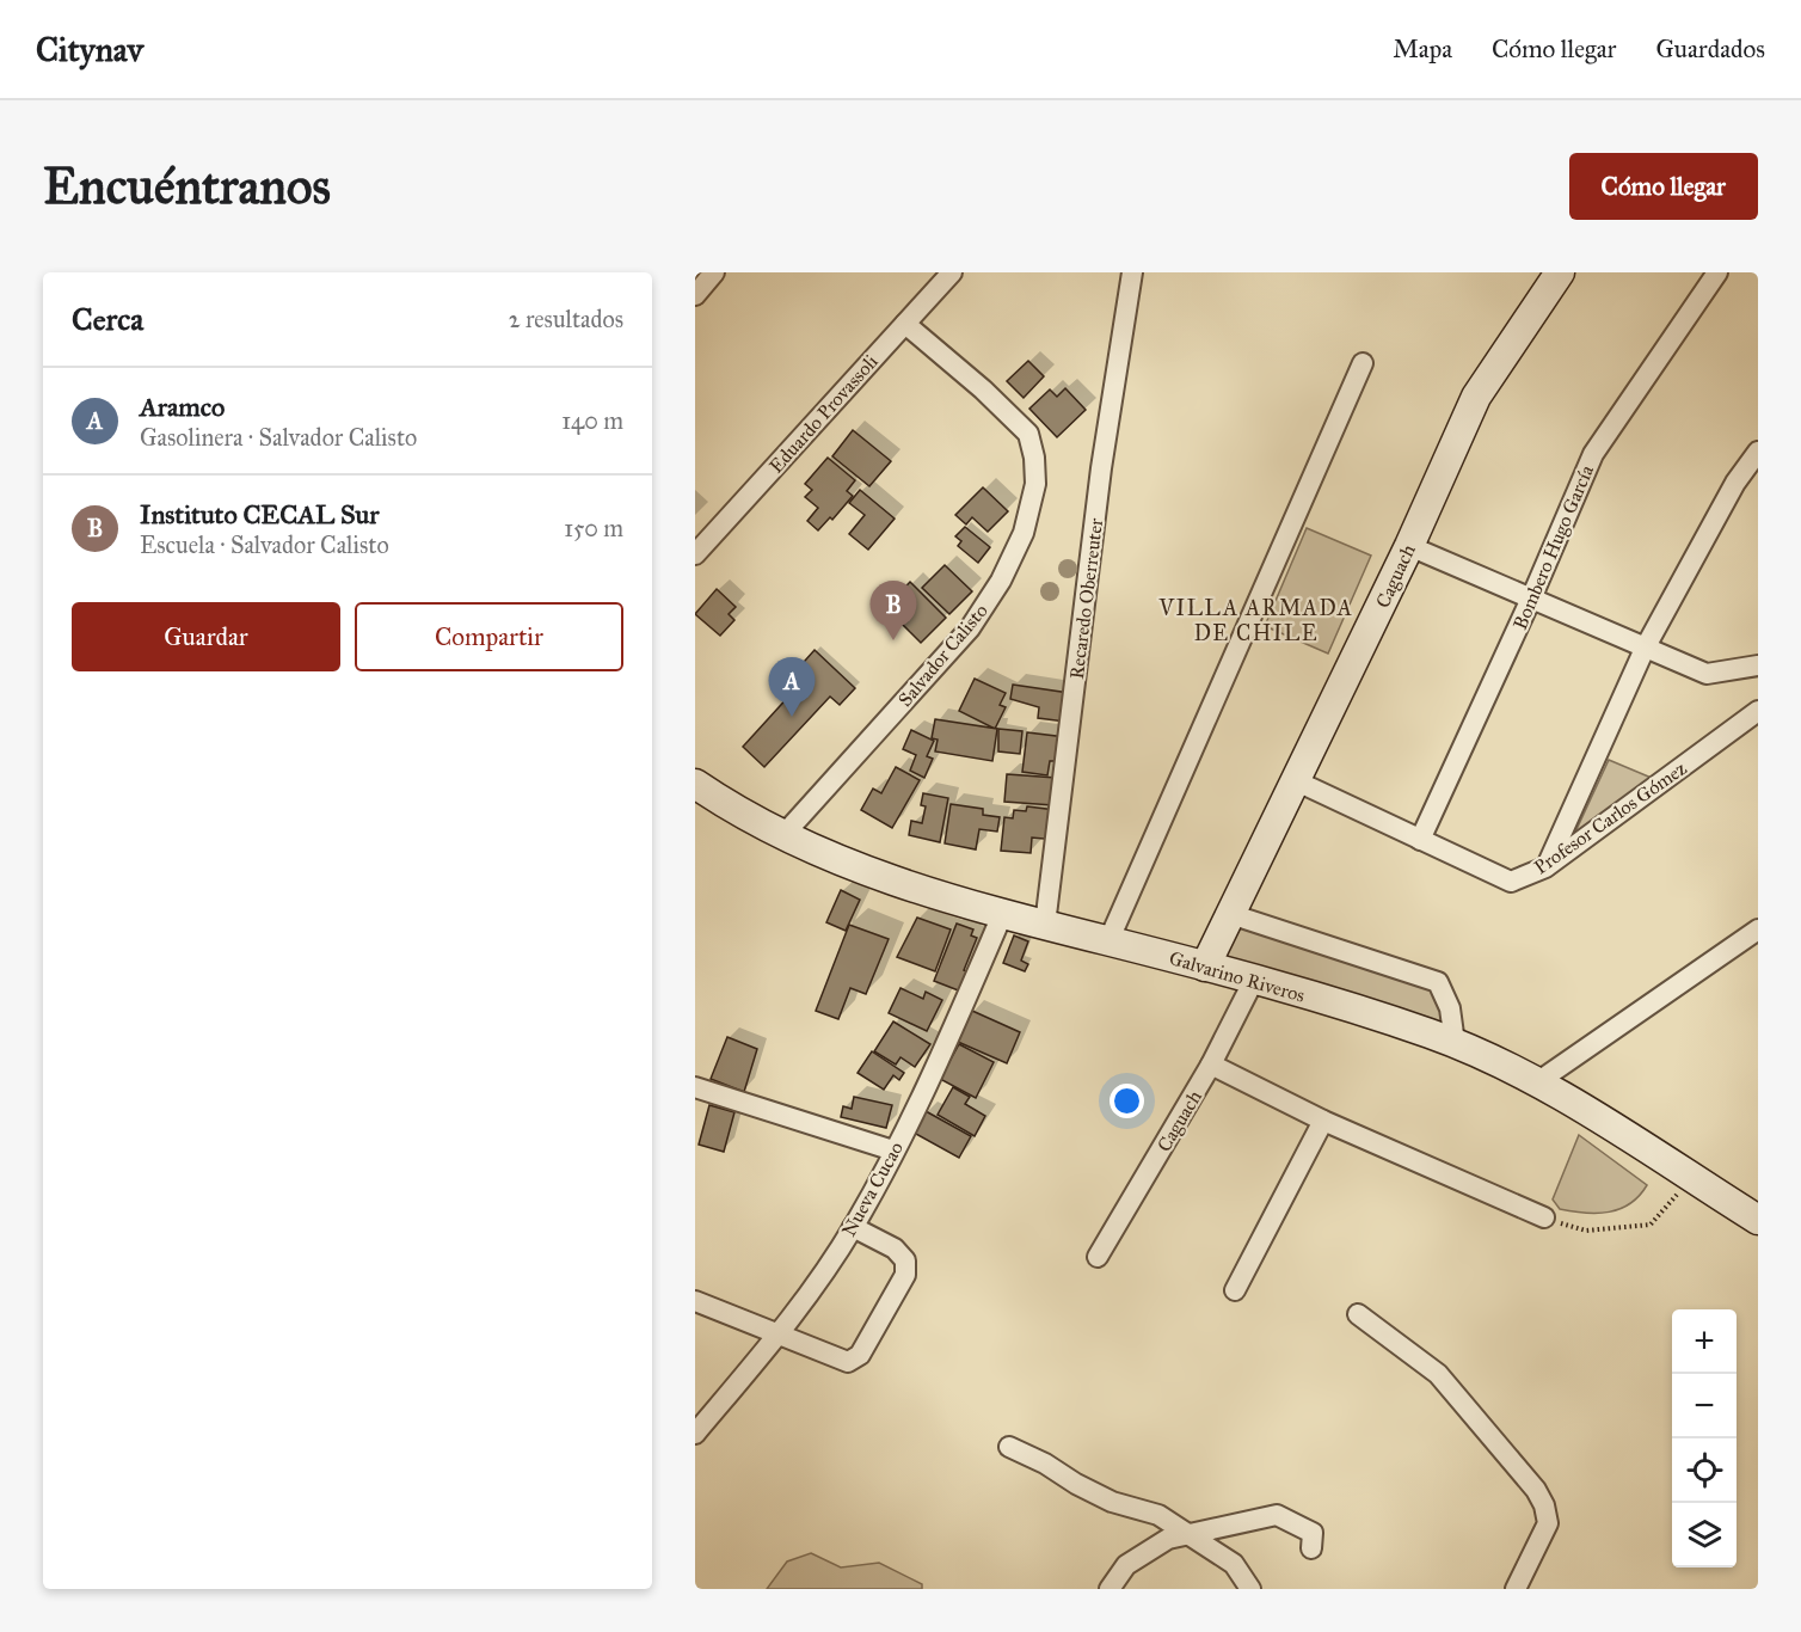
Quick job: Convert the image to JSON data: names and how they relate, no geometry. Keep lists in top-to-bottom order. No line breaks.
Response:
{"streets":{"main road":["Caguach","Galvarino Riveros"],"street":["Eduardo Provassoli","Bombero Hugo García","Recaredo Oberreuter","Salvador Calisto","Profesor Carlos Gómez","Nueva Cucao"]},"crossings":[["Eduardo Provassoli","Salvador Calisto"],["Bombero Hugo García","Profesor Carlos Gómez"],["Caguach","Profesor Carlos Gómez"],["Caguach","Galvarino Riveros"],["Recaredo Oberreuter","Galvarino Riveros"],["Salvador Calisto","Galvarino Riveros"],["Galvarino Riveros","Nueva Cucao"]],"districts":["VILLA ARMADA DE CHILE"],"page":{"header":"Citynav","nav":["Mapa","Cómo llegar","Guardados"],"buttons":["Cómo llegar",["Guardar","Compartir"]],"title":"Encuéntranos","heading":["Cerca","2 resultados"],"list":[{"mark":"A","name":"Aramco","note":"Gasolinera · Salvador Calisto","value":"140 m"},{"mark":"B","name":"Instituto CECAL Sur","note":"Escuela · Salvador Calisto","value":"150 m"}],"pins":["B","A"],"map_buttons":["+","−"]}}
